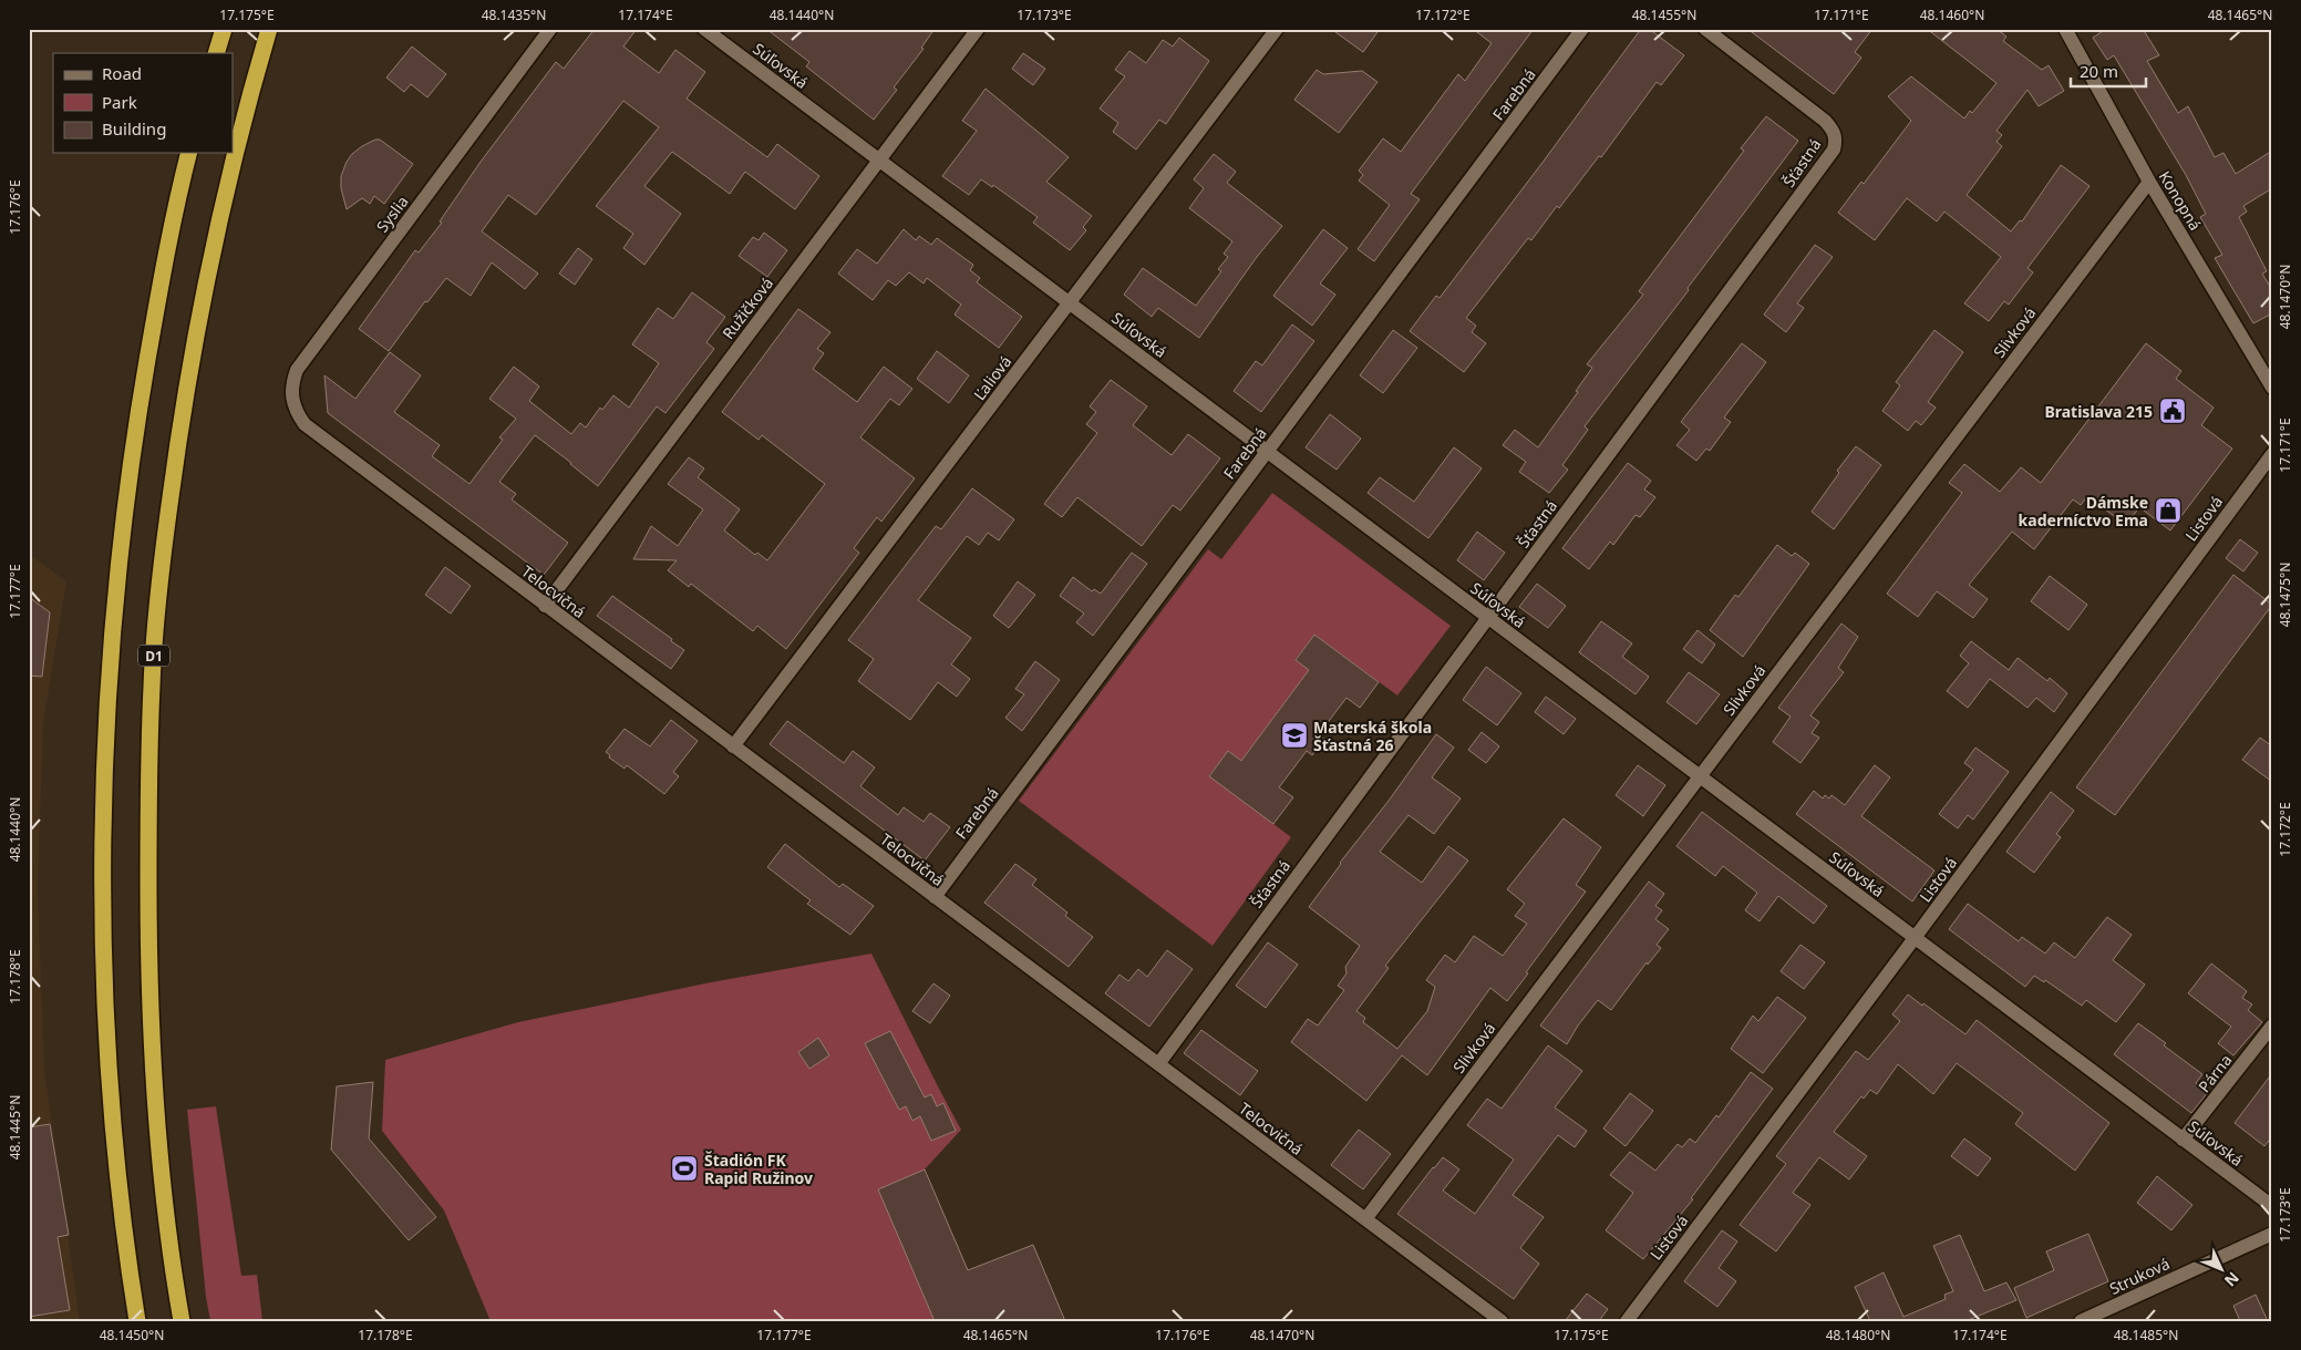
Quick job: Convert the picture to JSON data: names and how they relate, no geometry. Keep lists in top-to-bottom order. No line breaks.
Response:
{"streets":{"highway":["D1"],"street":["Súľovská","Farebná","Šťastná","Konopná","Syslia","Ružičková","Slivková","Ľaliová","Listová","Telocvičná","Párna","Struková"]},"crossings":[["Súľovská","Farebná"],["Súľovská","Šťastná"],["Súľovská","Ružičková"],["Súľovská","Slivková"],["Súľovská","Ľaliová"],["Súľovská","Listová"],["Súľovská","Párna"],["Farebná","Telocvičná"],["Šťastná","Telocvičná"],["Konopná","Slivková"],["Syslia","Telocvičná"],["Ružičková","Telocvičná"],["Slivková","Telocvičná"],["Ľaliová","Telocvičná"]],"places":{"public building":["Bratislava 215"],"shop":["Dámske kaderníctvo Ema"],"school or university":["Materská škola Šťastná 26"],"sports":["Štadión FK Rapid Ružinov"]},"legend":["Road","Park","Building"],"scale_bar":"20 m","north":"bottom right","coordinates":["17.175°E","48.1435°N","17.174°E","48.1440°N","17.173°E","17.172°E","48.1455°N","17.171°E","48.1460°N","48.1465°N","17.176°E","48.1470°N","17.177°E","48.1475°N","17.178°E","48.1445°N","48.1450°N","48.1480°N","48.1485°N"]}
